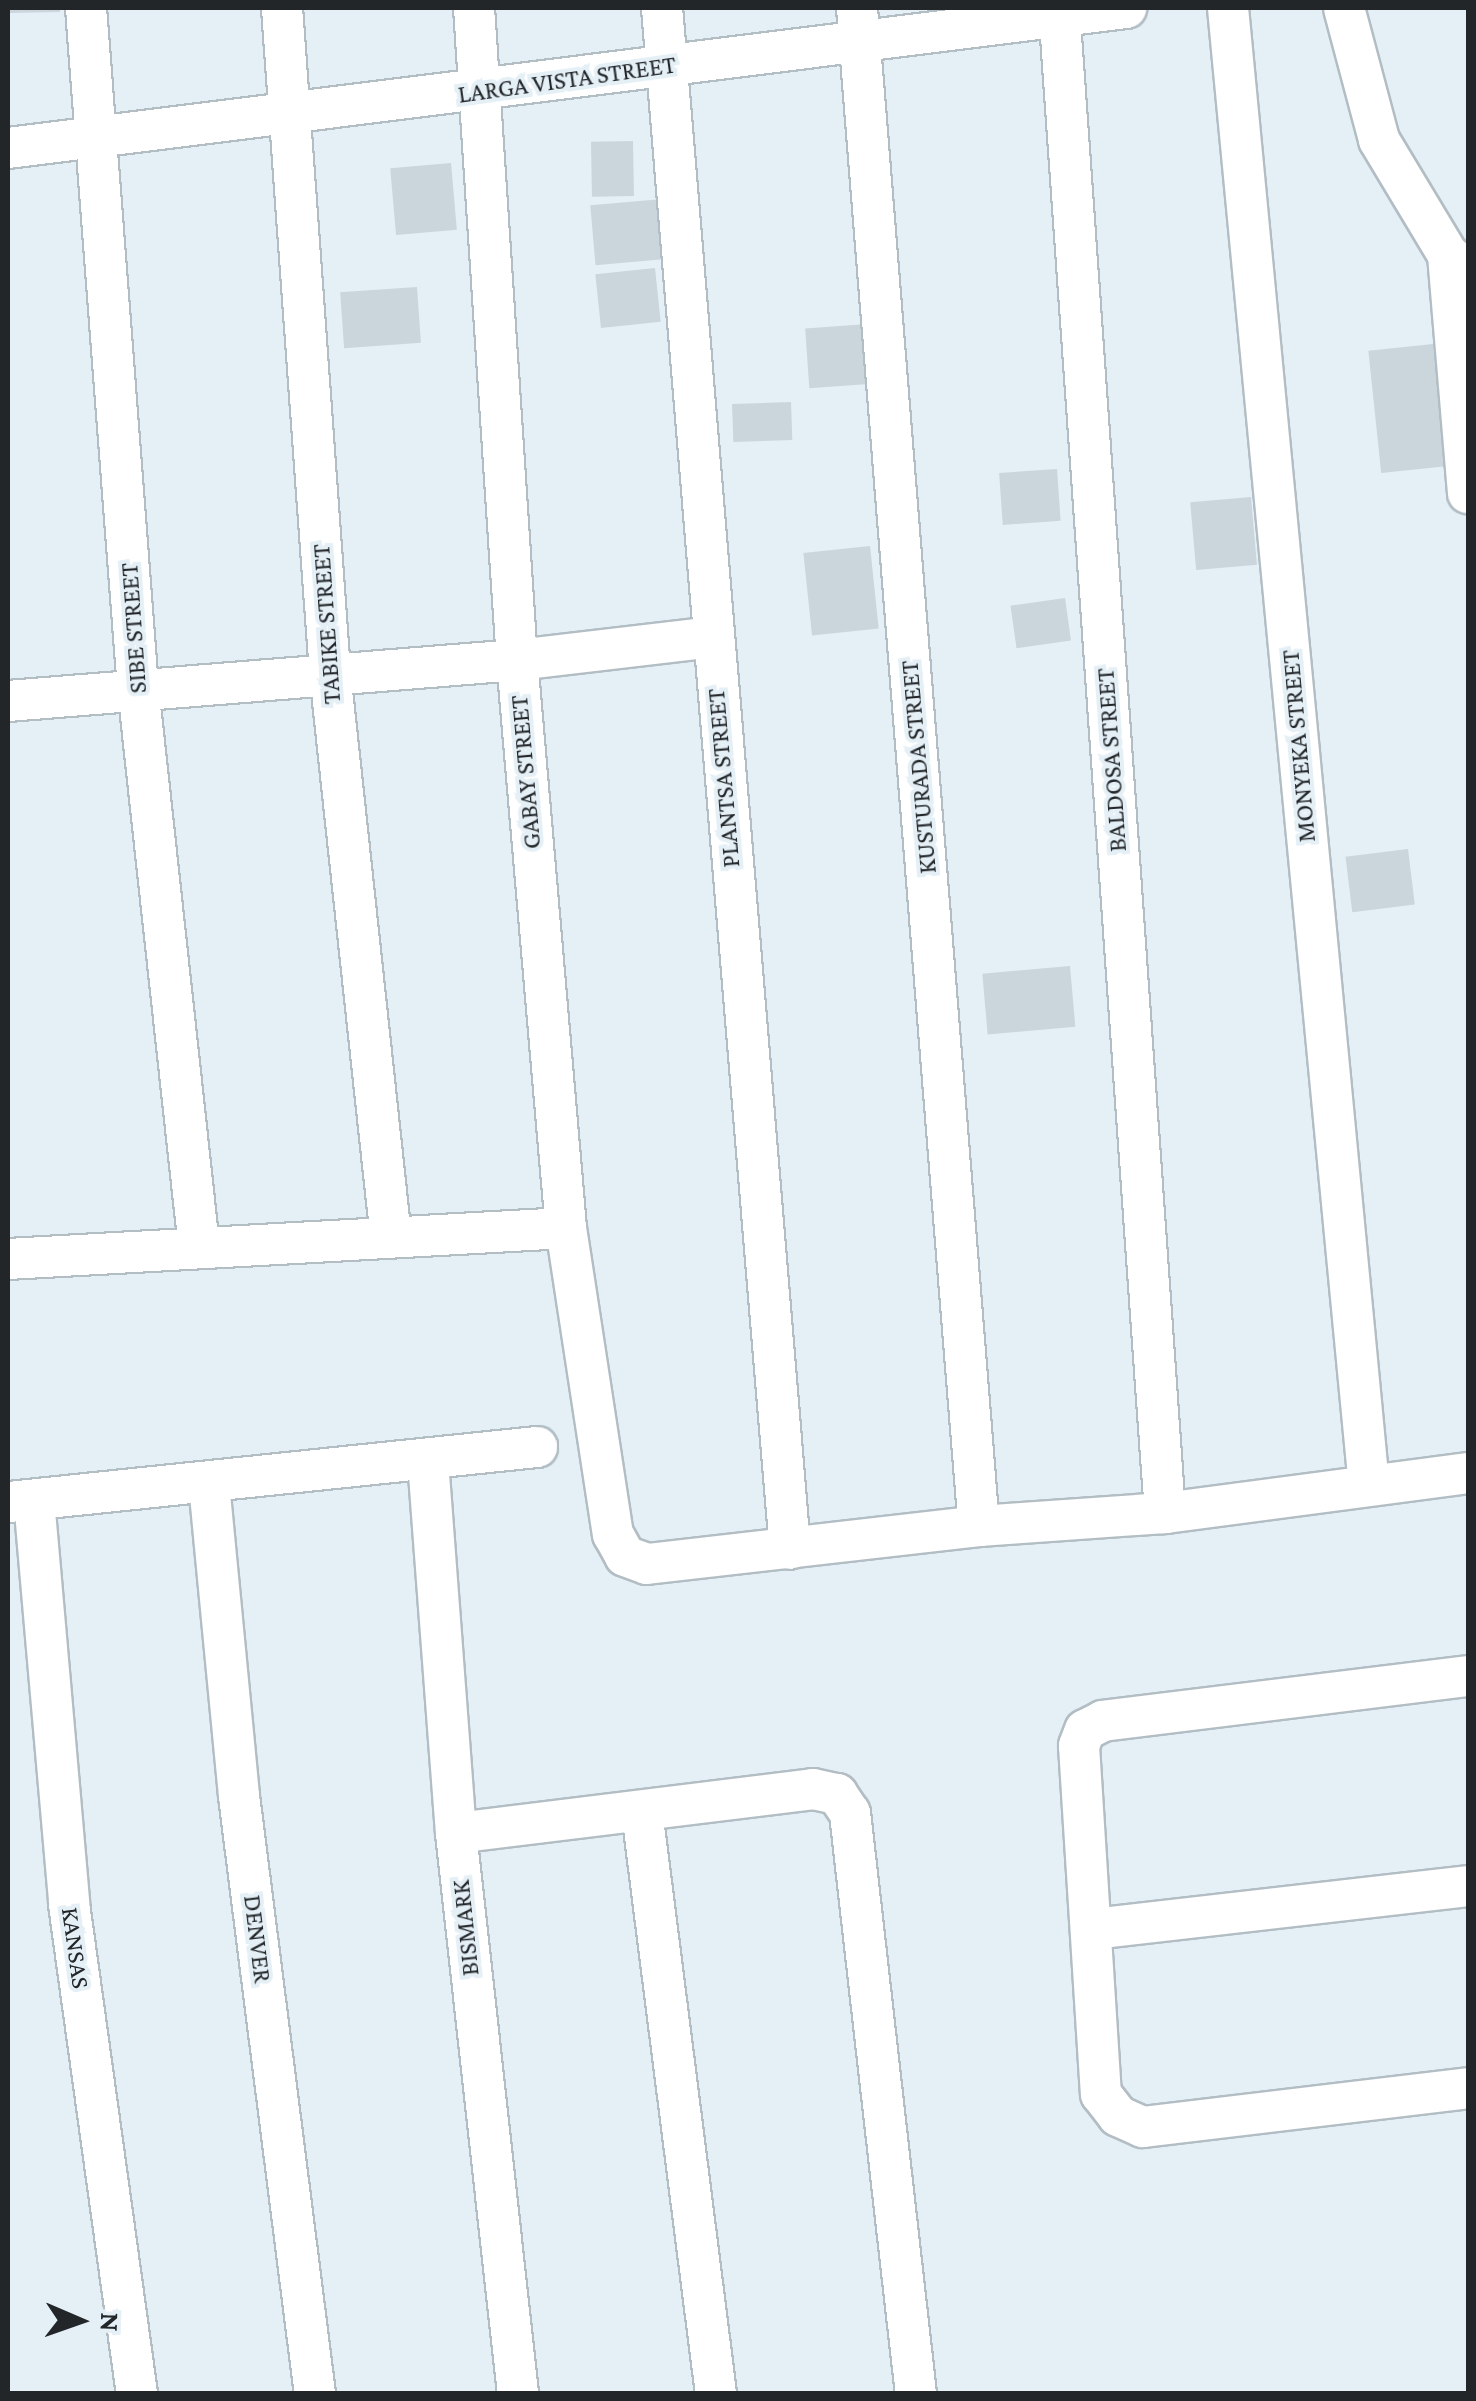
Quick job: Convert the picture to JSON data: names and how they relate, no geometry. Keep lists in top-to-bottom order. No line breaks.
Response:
{"streets":{"street":["LARGA VISTA STREET","TABIKE STREET","SIBE STREET","MONYEKA STREET","BALDOSA STREET","KUSTURADA STREET","GABAY STREET","PLANTSA STREET","BISMARK","DENVER","KANSAS"]},"crossings":[["LARGA VISTA STREET","TABIKE STREET"],["LARGA VISTA STREET","SIBE STREET"],["LARGA VISTA STREET","BALDOSA STREET"],["LARGA VISTA STREET","KUSTURADA STREET"],["LARGA VISTA STREET","GABAY STREET"],["LARGA VISTA STREET","PLANTSA STREET"],["GABAY STREET","PLANTSA STREET"]],"north":"right"}
